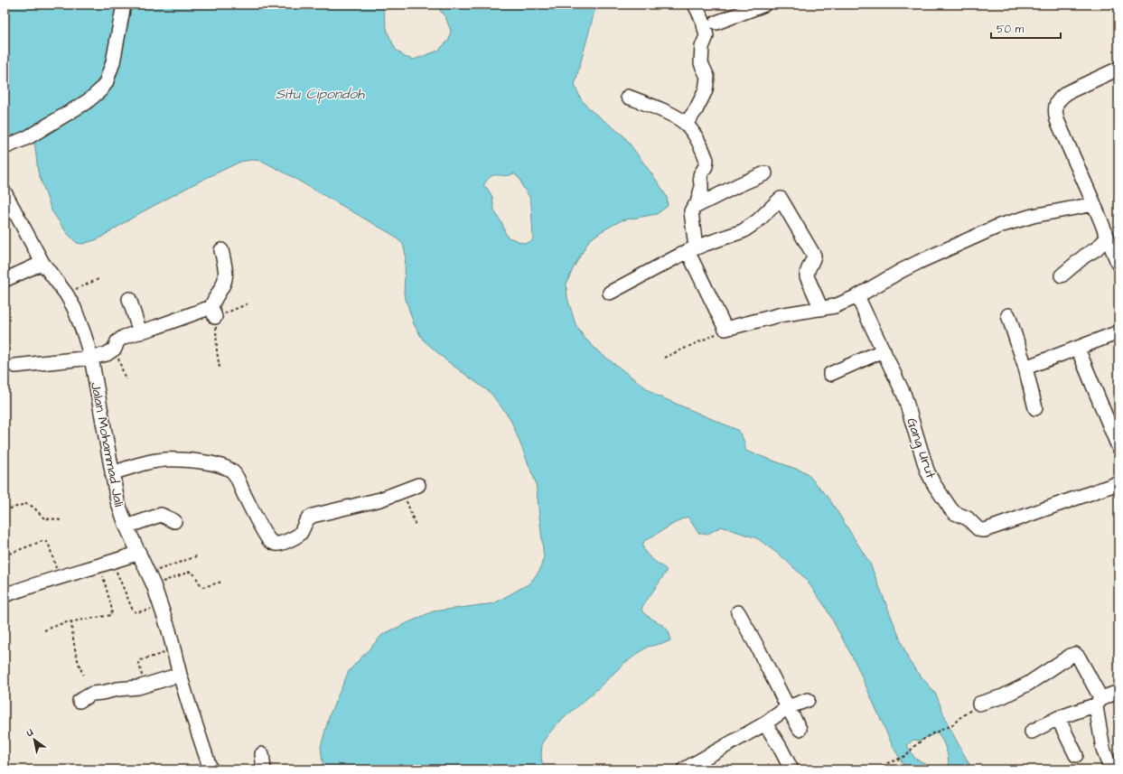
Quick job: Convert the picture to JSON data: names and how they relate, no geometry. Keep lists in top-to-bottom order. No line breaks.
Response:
{"streets":{"street":["Jalan Mohammad Jali","Gang Urut"]},"water":["Situ Cipondoh"],"scale_bar":"50 m","north":"top left"}
